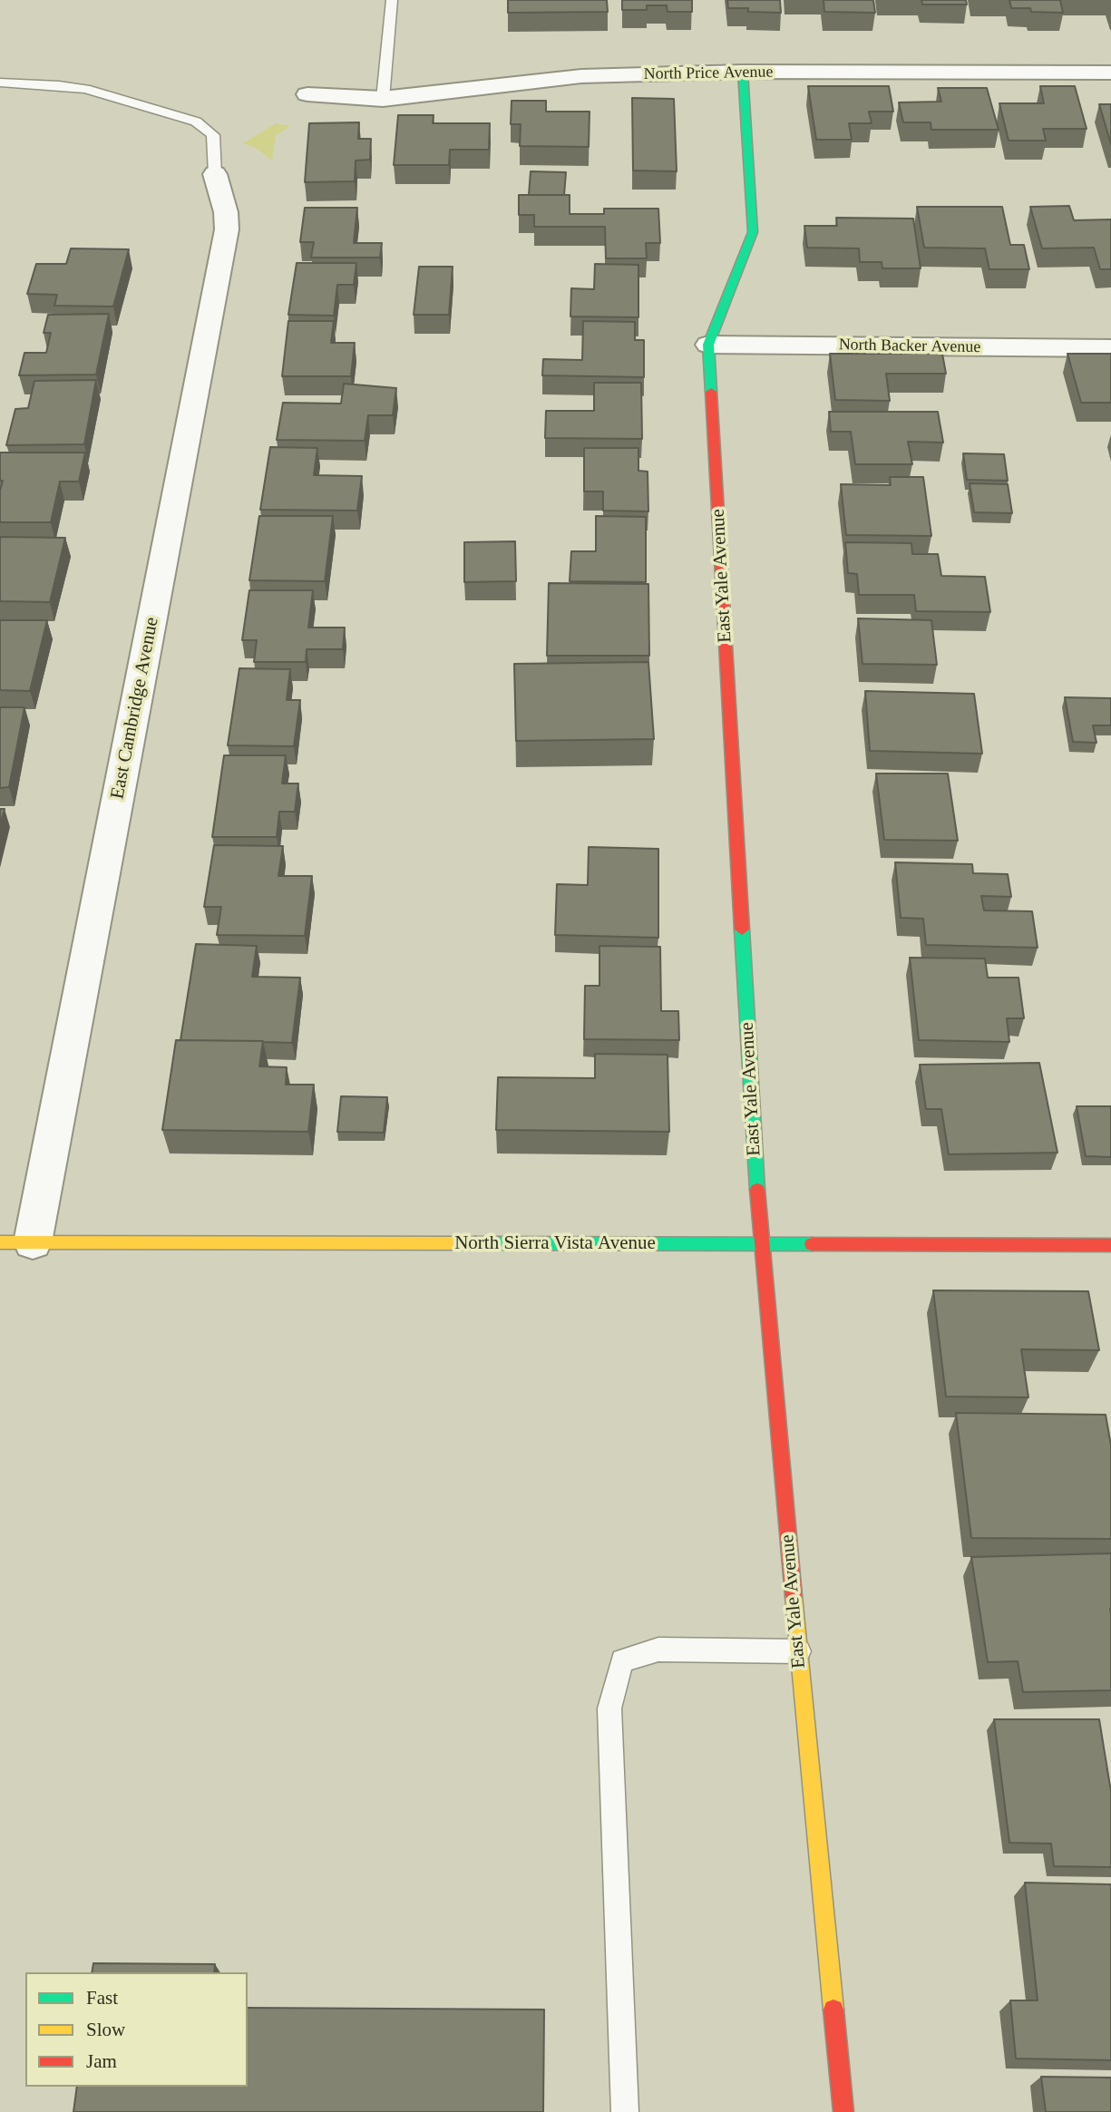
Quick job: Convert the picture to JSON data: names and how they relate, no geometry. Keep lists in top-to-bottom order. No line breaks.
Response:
{"streets":{"street":["North Price Avenue","North Backer Avenue","East Yale Avenue","East Cambridge Avenue","North Sierra Vista Avenue"]},"crossings":[["North Price Avenue","East Yale Avenue"],["North Backer Avenue","East Yale Avenue"],["East Yale Avenue","North Sierra Vista Avenue"],["East Cambridge Avenue","North Sierra Vista Avenue"]],"legend":["Fast","Slow","Jam"]}
